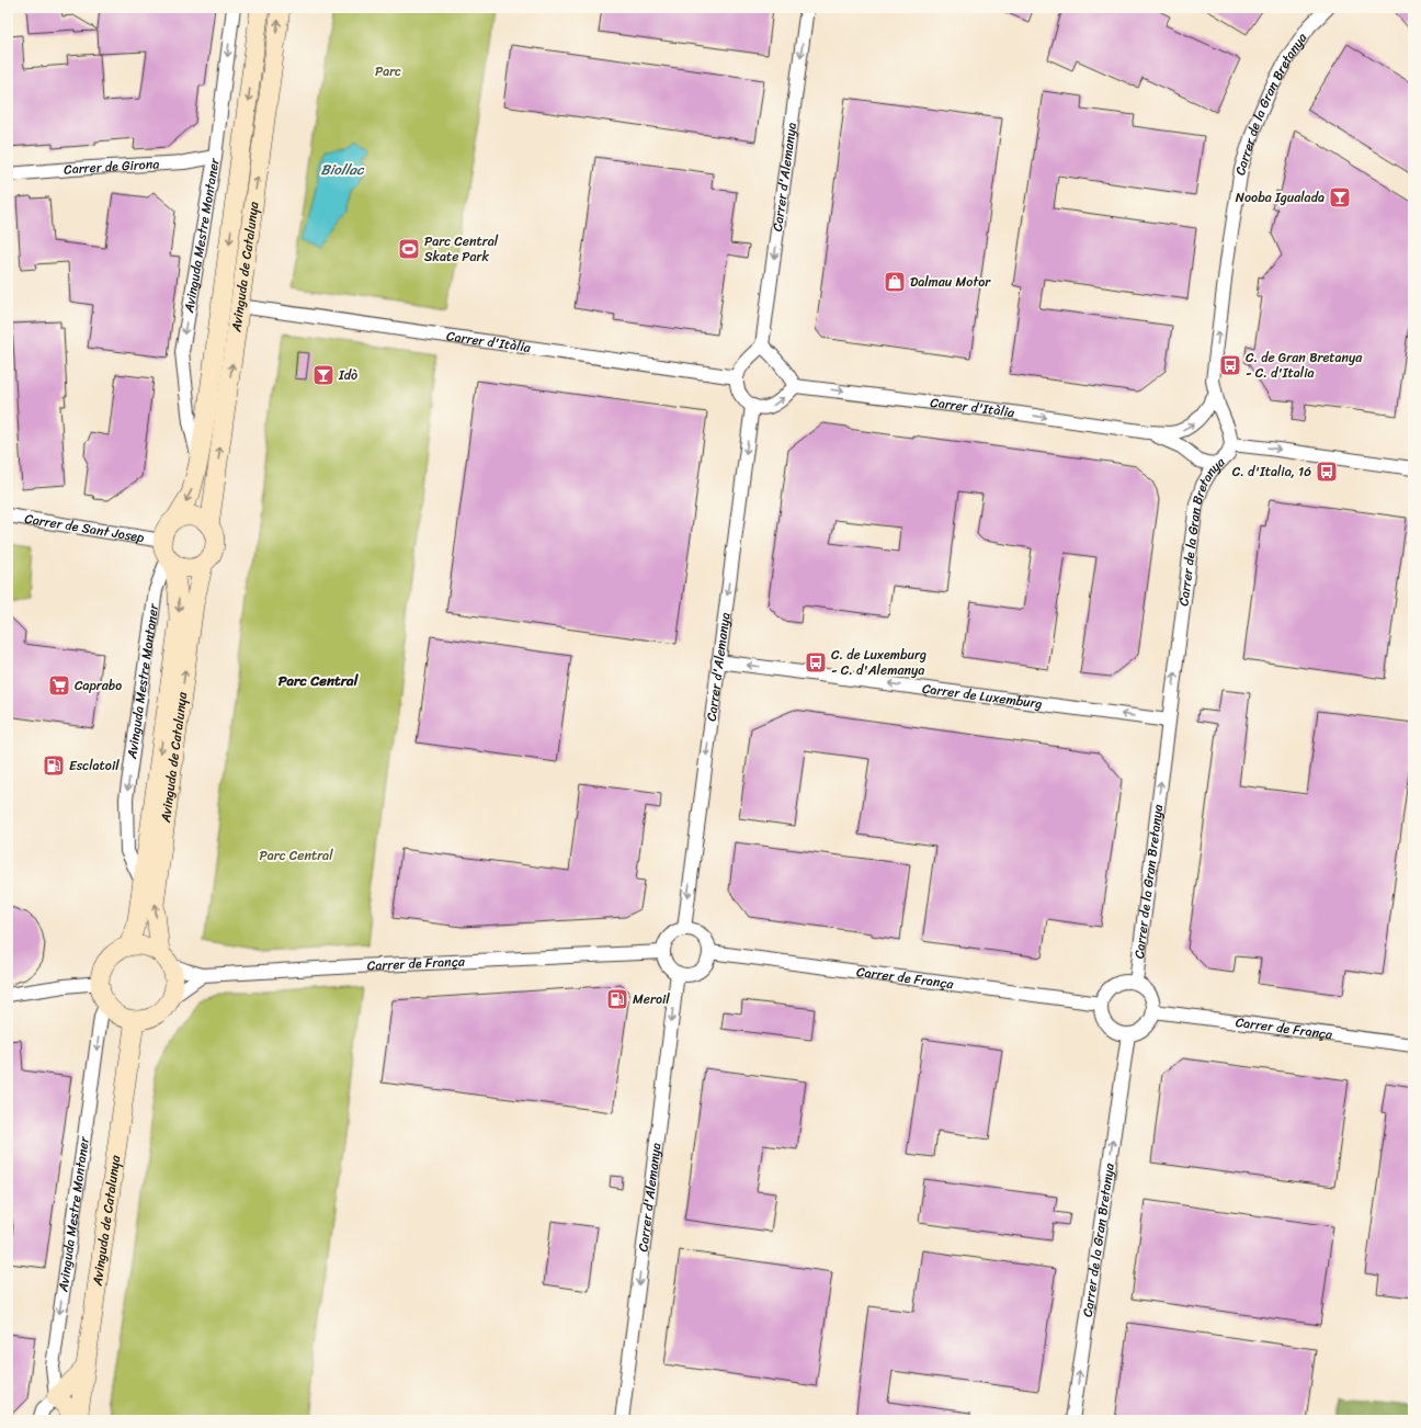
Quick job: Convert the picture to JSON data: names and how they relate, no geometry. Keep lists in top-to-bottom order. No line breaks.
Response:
{"streets":{"street":["Carrer de la Gran Bretanya","Carrer de Girona","Carrer d'Alemanya","Avinguda Mestre Montaner","Avinguda de Catalunya","Carrer d'Itàlia","Carrer de Sant Josep","Carrer de Luxemburg","Carrer de França"]},"crossings":[["Carrer de la Gran Bretanya","Carrer d'Itàlia"],["Carrer de la Gran Bretanya","Carrer de Luxemburg"],["Carrer de la Gran Bretanya","Carrer de França"],["Carrer de Girona","Avinguda Mestre Montaner"],["Carrer d'Alemanya","Carrer d'Itàlia"],["Carrer d'Alemanya","Carrer de Luxemburg"],["Carrer d'Alemanya","Carrer de França"],["Avinguda Mestre Montaner","Avinguda de Catalunya"],["Avinguda Mestre Montaner","Carrer de Sant Josep"],["Avinguda Mestre Montaner","Carrer de França"],["Avinguda de Catalunya","Carrer d'Itàlia"],["Avinguda de Catalunya","Carrer de Sant Josep"],["Avinguda de Catalunya","Carrer de França"]],"one_way":["Carrer de la Gran Bretanya","Carrer d'Alemanya","Avinguda Mestre Montaner","Carrer de Luxemburg"],"districts":["Parc Central"],"water":["Biollac"],"parks":["Parc","Parc Central"],"places":{"bar":["Nooba Igualada","Idò"],"sports":["Parc Central Skate Park"],"shop":["Dalmau Motor"],"bus stop":["C. de Gran Bretanya - C. d'Italia","C. d'Italia, 16","C. de Luxemburg - C. d'Alemanya"],"supermarket":["Caprabo"],"fuel station":["Esclatoil","Meroil"]}}
